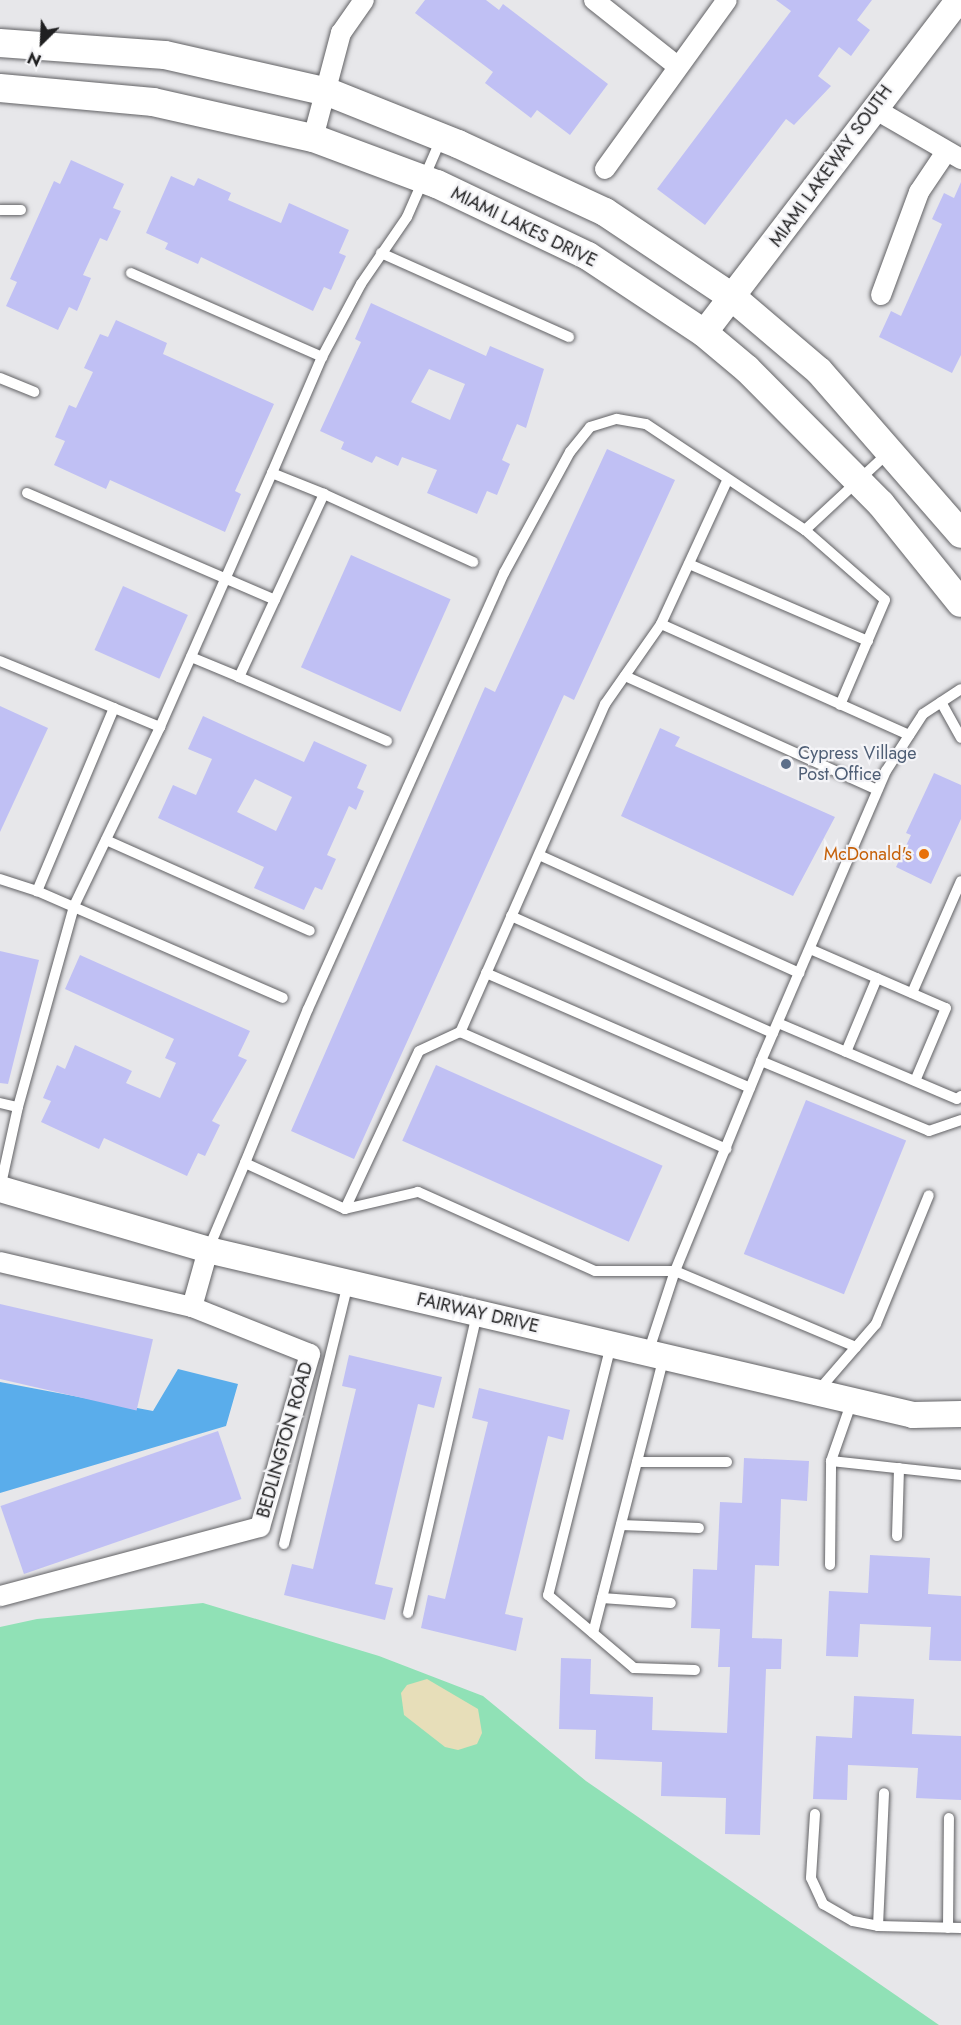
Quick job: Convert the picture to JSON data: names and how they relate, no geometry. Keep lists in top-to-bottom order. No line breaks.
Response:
{"streets":{"main road":["MIAMI LAKES DRIVE"],"street":["MIAMI LAKEWAY SOUTH","FAIRWAY DRIVE","BEDLINGTON ROAD"]},"crossings":[["MIAMI LAKEWAY SOUTH","MIAMI LAKES DRIVE"]],"places":["Cypress Village Post Office","McDonald's"],"north":"bottom left"}
